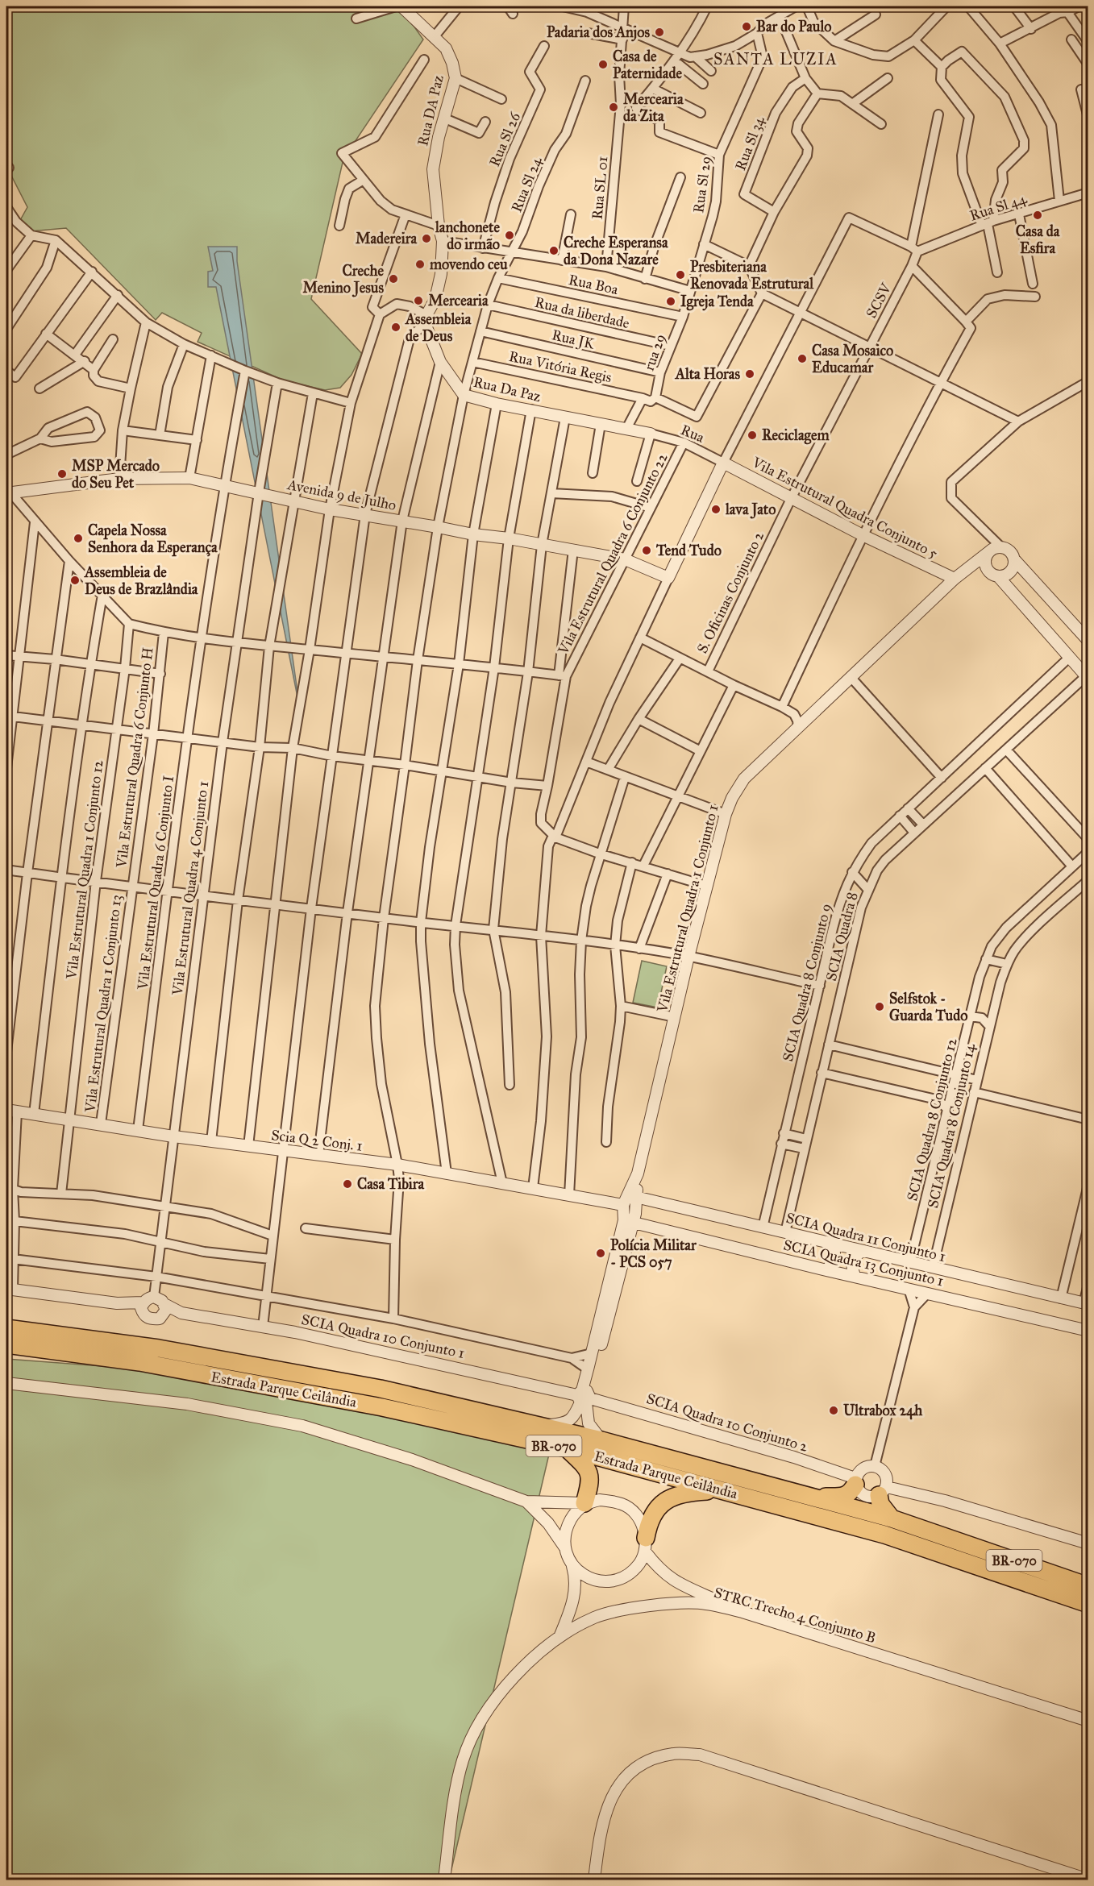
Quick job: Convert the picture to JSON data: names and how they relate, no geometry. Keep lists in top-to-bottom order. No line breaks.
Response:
{"streets":{"highway":["Estrada Parque Ceilândia","BR-070"],"street":["Rua DA Paz","Rua Sl 26","Rua Sl 34","Rua Sl 24","Rua Sl 29","Rua SL 01","Rua Sl 44","Rua Boa","SCSV","Rua da liberdade","Rua JK","rua 29","Rua Vitória Regis","Rua Da Paz","Rua","Avenida 9 de Julho","Vila Estrutural Quadra Conjunto 5","Vila Estrutural Quadra 6 Conjunto 22","S. Oficinas Conjunto 2","Vila Estrutural Quadra 6 Conjunto H","Vila Estrutural Quadra 1 Conjunto 12","Vila Estrutural Quadra 6 Conjunto I","Vila Estrutural Quadra 4 Conjunto 1","Vila Estrutural Quadra 1 Conjunto 1","SCIA Quadra 8","SCIA Quadra 8 Conjunto 9","Vila Estrutural Quadra 1 Conjunto 13","SCIA Quadra 8 Conjunto 12","SCIA Quadra 8 Conjunto 14","Scia Q 2 Conj. 1","SCIA Quadra 11 Conjunto 1","SCIA Quadra 13 Conjunto 1","SCIA Quadra 10 Conjunto 1","SCIA Quadra 10 Conjunto 2","STRC Trecho 4 Conjunto B"]},"crossings":[["Rua Sl 24","Rua Boa"],["Rua Sl 24","Rua da liberdade"],["Rua Sl 24","Rua JK"],["Rua Sl 24","Rua Vitória Regis"],["Rua Sl 24","Rua Da Paz"],["Rua Sl 24","Avenida 9 de Julho"],["Rua Sl 24","Scia Q 2 Conj. 1"],["Rua Sl 29","Rua Boa"],["Rua Sl 29","rua 29"],["Rua Sl 44","SCSV"],["Rua Boa","rua 29"],["SCSV","Vila Estrutural Quadra Conjunto 5"],["SCSV","S. Oficinas Conjunto 2"],["Rua da liberdade","rua 29"],["Rua JK","rua 29"],["rua 29","Rua Vitória Regis"],["Rua Da Paz","Rua"],["Rua","Vila Estrutural Quadra Conjunto 5"],["Rua","Vila Estrutural Quadra 6 Conjunto 22"],["Avenida 9 de Julho","Vila Estrutural Quadra 6 Conjunto 22"],["Avenida 9 de Julho","Vila Estrutural Quadra 6 Conjunto I"],["Avenida 9 de Julho","Vila Estrutural Quadra 4 Conjunto 1"],["Vila Estrutural Quadra Conjunto 5","S. Oficinas Conjunto 2"],["Vila Estrutural Quadra Conjunto 5","Vila Estrutural Quadra 1 Conjunto 1"],["Vila Estrutural Quadra 6 Conjunto H","Vila Estrutural Quadra 1 Conjunto 13"],["Vila Estrutural Quadra 1 Conjunto 12","Scia Q 2 Conj. 1"],["Vila Estrutural Quadra 6 Conjunto I","Scia Q 2 Conj. 1"],["Vila Estrutural Quadra 4 Conjunto 1","Scia Q 2 Conj. 1"],["Vila Estrutural Quadra 4 Conjunto 1","SCIA Quadra 10 Conjunto 1"],["Vila Estrutural Quadra 1 Conjunto 1","Scia Q 2 Conj. 1"],["Vila Estrutural Quadra 1 Conjunto 1","SCIA Quadra 11 Conjunto 1"],["SCIA Quadra 8","SCIA Quadra 11 Conjunto 1"],["SCIA Quadra 8 Conjunto 9","SCIA Quadra 11 Conjunto 1"],["Vila Estrutural Quadra 1 Conjunto 13","Scia Q 2 Conj. 1"],["SCIA Quadra 8 Conjunto 12","SCIA Quadra 11 Conjunto 1"],["SCIA Quadra 8 Conjunto 14","SCIA Quadra 11 Conjunto 1"],["Scia Q 2 Conj. 1","SCIA Quadra 11 Conjunto 1"],["SCIA Quadra 10 Conjunto 1","SCIA Quadra 10 Conjunto 2"]],"districts":["SANTA LUZIA"],"places":["Bar do Paulo","Padaria dos Anjos","Casa de Paternidade","Mercearia da Zita","Casa da Esfira","lanchonete do irmão","Madereira","Creche Esperansa da Dona Nazare","movendo ceu","Presbiteriana Renovada Estrutural","Creche Menino Jesus","Mercearia","Igreja Tenda","Assembleia de Deus","Casa Mosaico Educamar","Alta Horas","Reciclagem","MSP Mercado do Seu Pet","lava Jato","Capela Nossa Senhora da Esperança","Tend Tudo","Assembleia de Deus de Brazlândia","Selfstok - Guarda Tudo","Casa Tibira","Polícia Militar - PCS 057","Ultrabox 24h"]}
